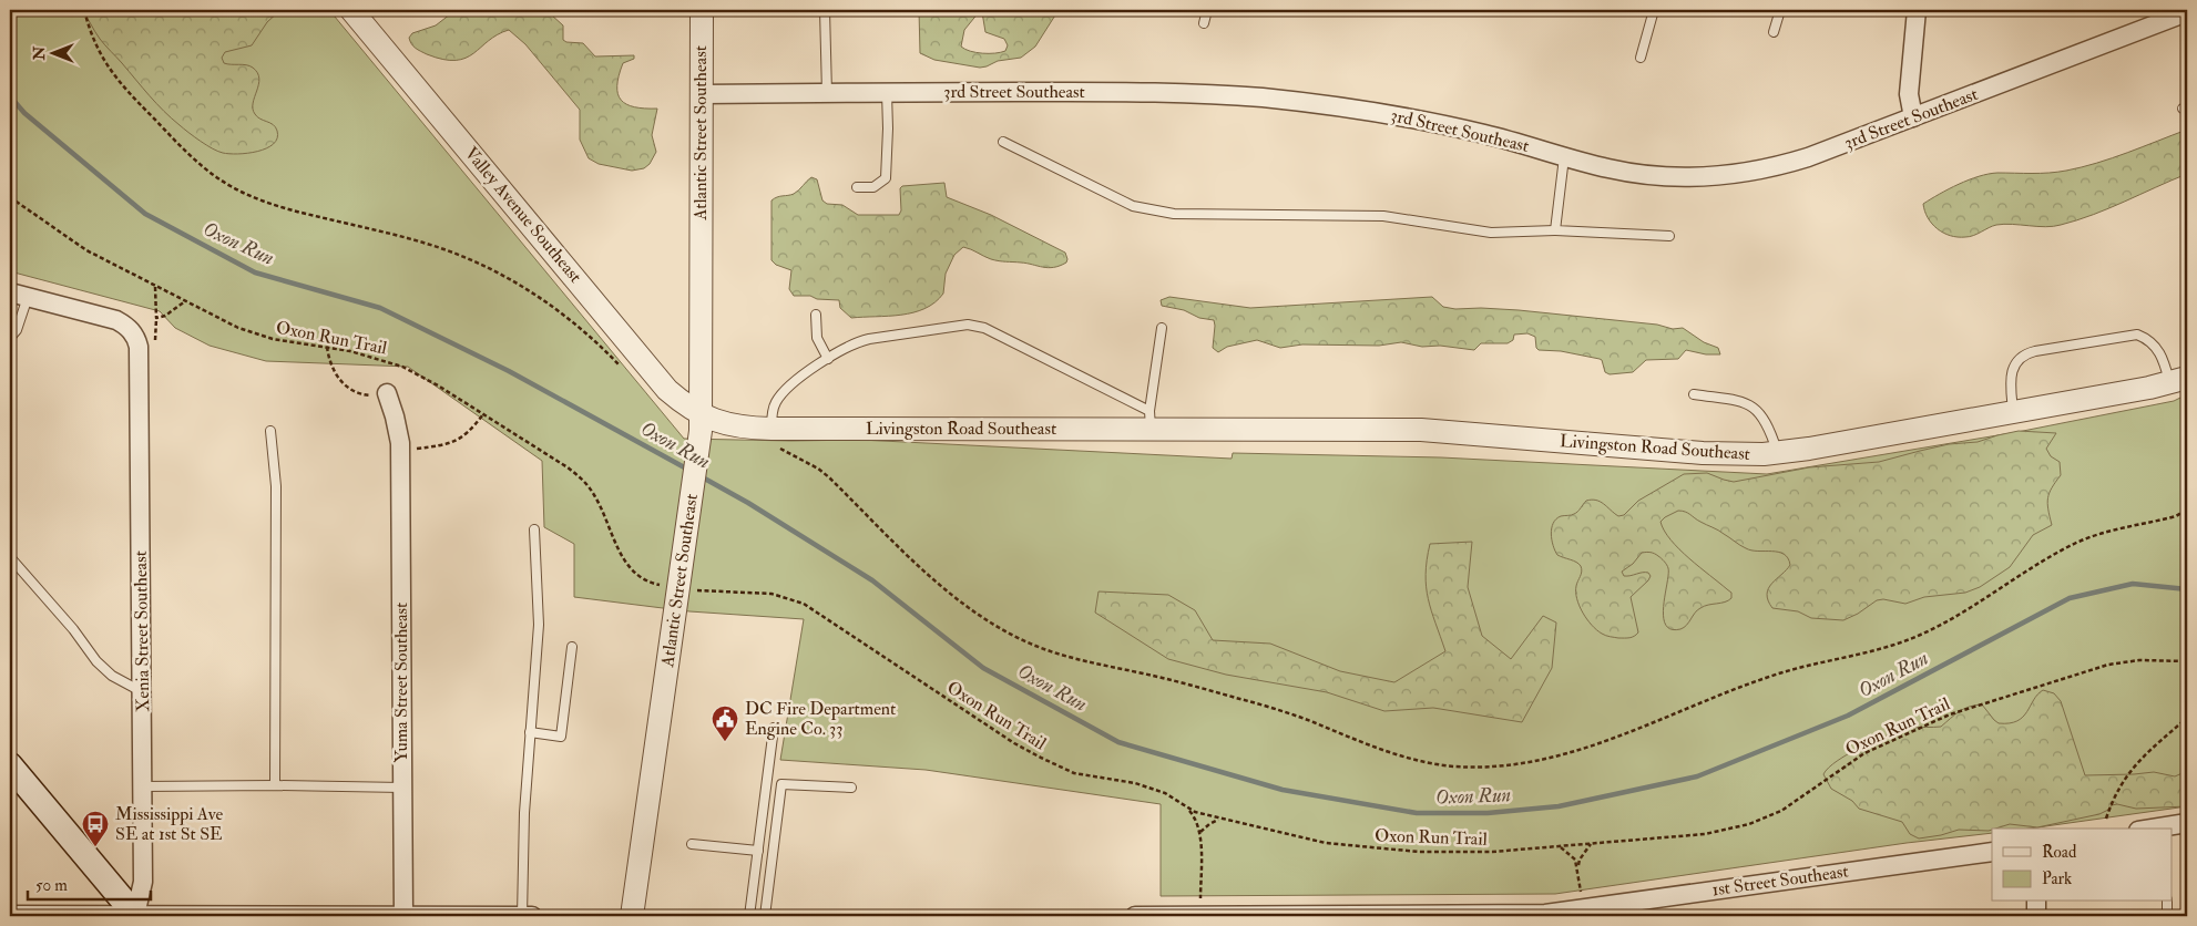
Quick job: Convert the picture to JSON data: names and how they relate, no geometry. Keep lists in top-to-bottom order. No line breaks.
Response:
{"streets":{"street":["3rd Street Southeast","Atlantic Street Southeast","Valley Avenue Southeast","Livingston Road Southeast","Xenia Street Southeast","Yuma Street Southeast","1st Street Southeast"],"path":["Oxon Run Trail"]},"crossings":[["3rd Street Southeast","Atlantic Street Southeast"],["Atlantic Street Southeast","Valley Avenue Southeast"],["Atlantic Street Southeast","Livingston Road Southeast"],["Valley Avenue Southeast","Livingston Road Southeast"]],"water":["Oxon Run"],"places":{"public building":["DC Fire Department Engine Co. 33"],"bus stop":["Mississippi Ave SE at 1st St SE"]},"legend":["Road","Park"],"scale_bar":"50 m","north":"left"}
